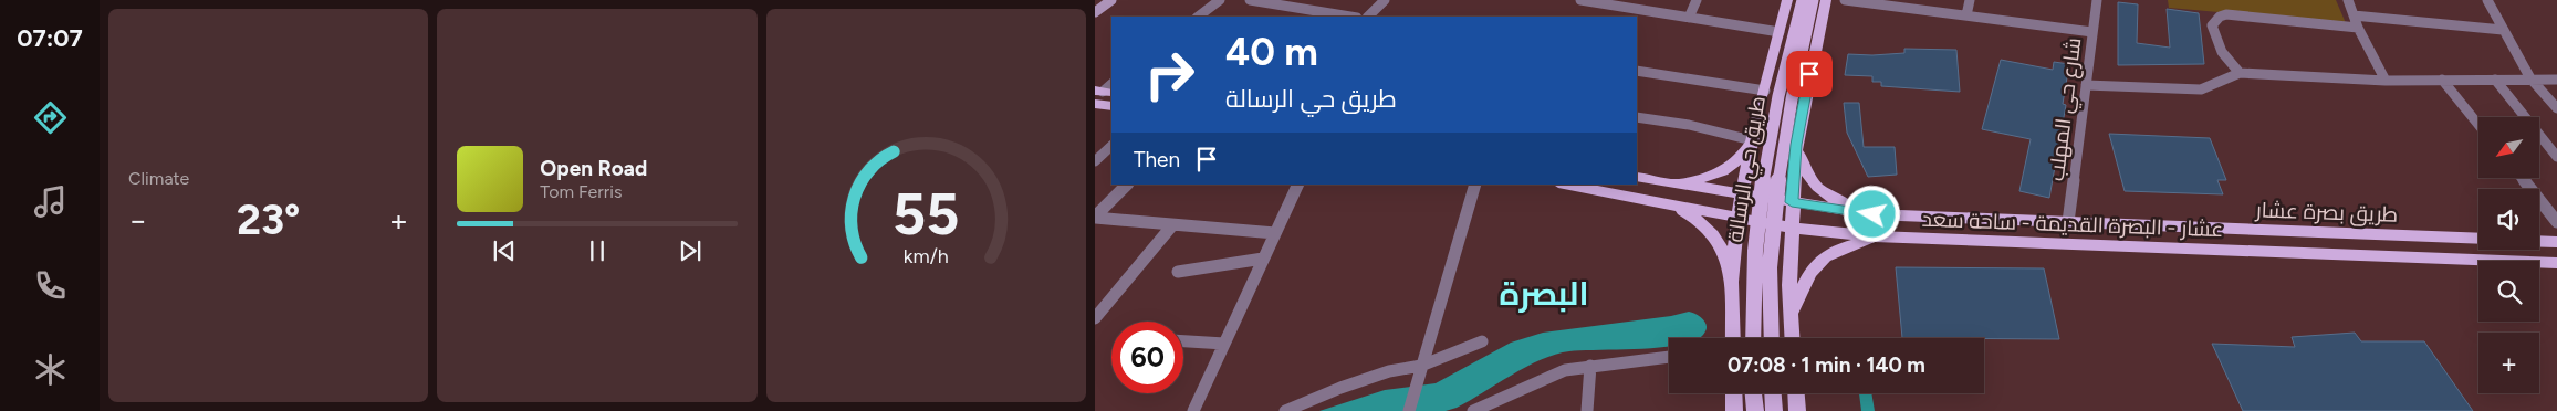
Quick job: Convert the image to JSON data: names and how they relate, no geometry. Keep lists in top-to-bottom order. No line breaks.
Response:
{"streets":{"main road":["طريق حي الرسالة","طريق بصرة عشار","عشار - البصرة القديمة - ساحة سعد"],"street":["شارع حي المهلب"]},"crossings":[["شارع حي المهلب","طريق بصرة عشار"]],"districts":["البصرة"],"north":"bottom left","page":{"tabs":"07:07","tile":"Climate","turn":["40 m","طريق حي الرسالة"],"map_buttons":"+","then":"Then","song":["Open Road","Tom Ferris"],"heat":["−","23°","+"],"limit":"60","trip":"07:08 · 1 min · 140 m","gauge":["55","km/h"]}}
